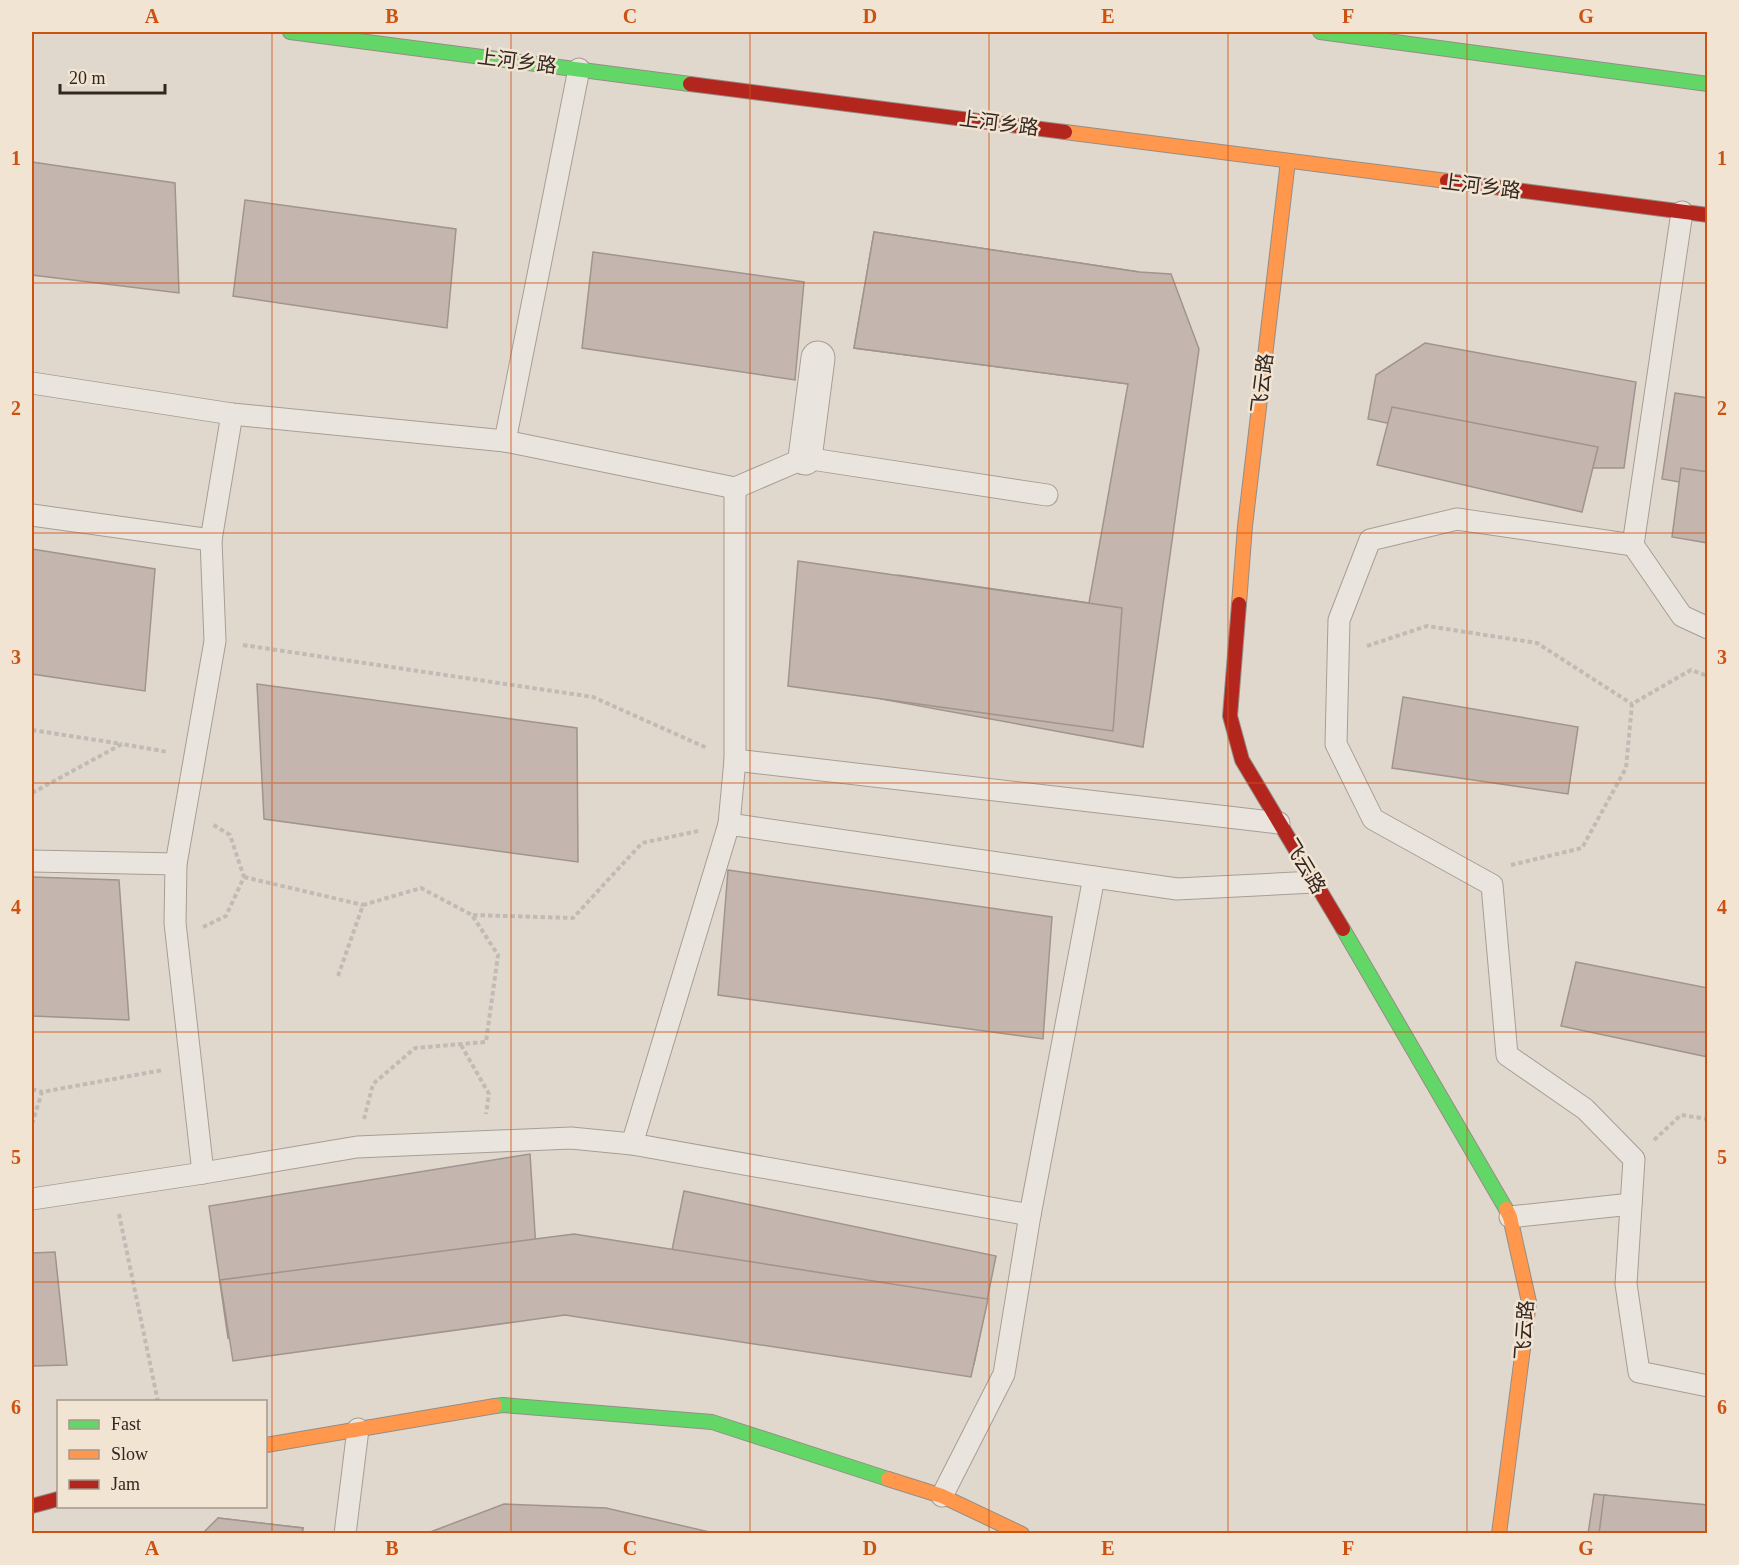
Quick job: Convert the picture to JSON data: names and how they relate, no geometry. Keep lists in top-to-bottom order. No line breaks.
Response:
{"streets":{"street":["上河乡路","飞云路"]},"crossings":[["上河乡路","飞云路"]],"legend":["Fast","Slow","Jam"],"scale_bar":"20 m","grid":{"columns":["A","B","C","D","E","F","G"],"rows":["1","2","3","4","5","6"]}}
